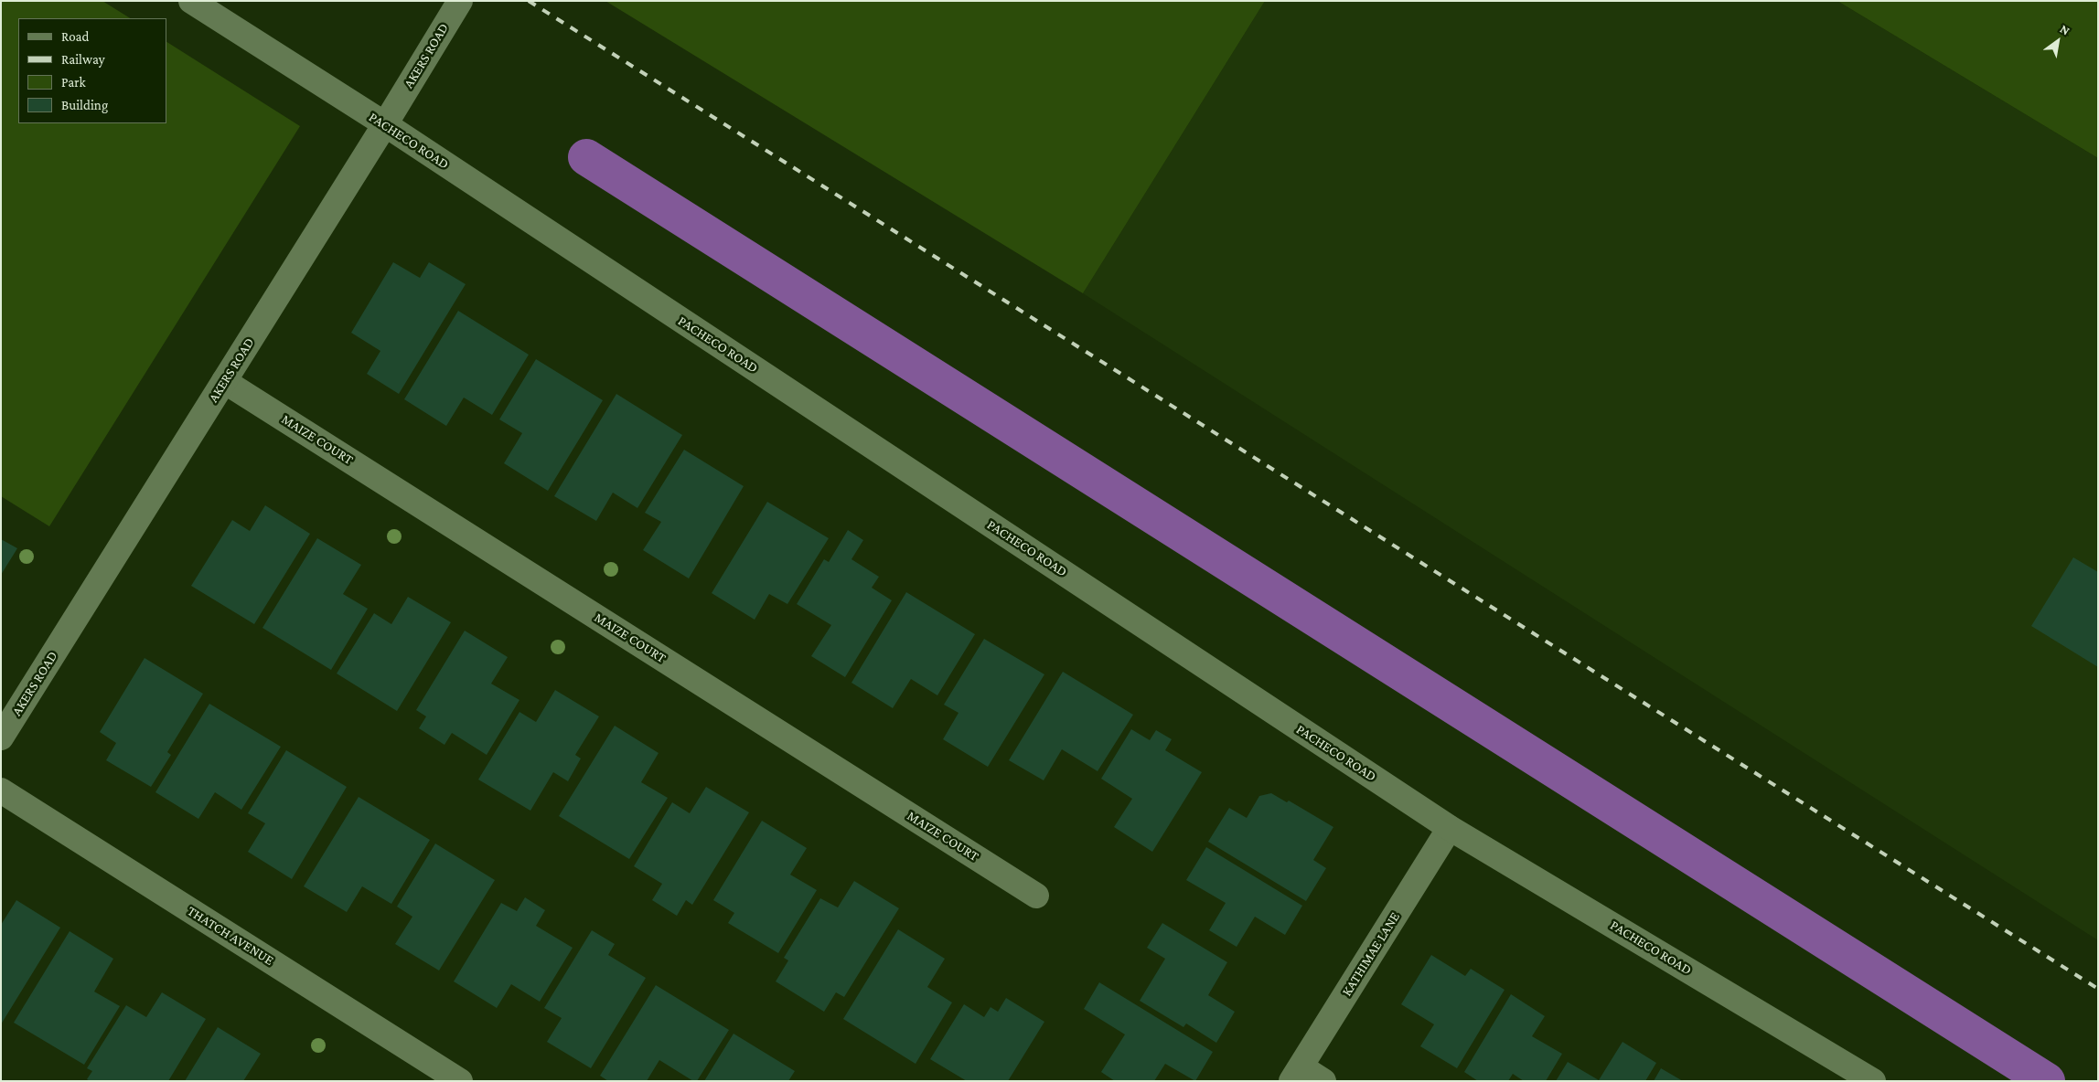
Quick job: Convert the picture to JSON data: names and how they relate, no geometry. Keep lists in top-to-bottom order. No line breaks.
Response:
{"streets":{"street":["AKERS ROAD","PACHECO ROAD","MAIZE COURT","THATCH AVENUE","KATHIMAE LANE"]},"crossings":[["AKERS ROAD","PACHECO ROAD"],["AKERS ROAD","MAIZE COURT"],["PACHECO ROAD","KATHIMAE LANE"]],"legend":["Road","Railway","Park","Building"],"north":"top right"}
